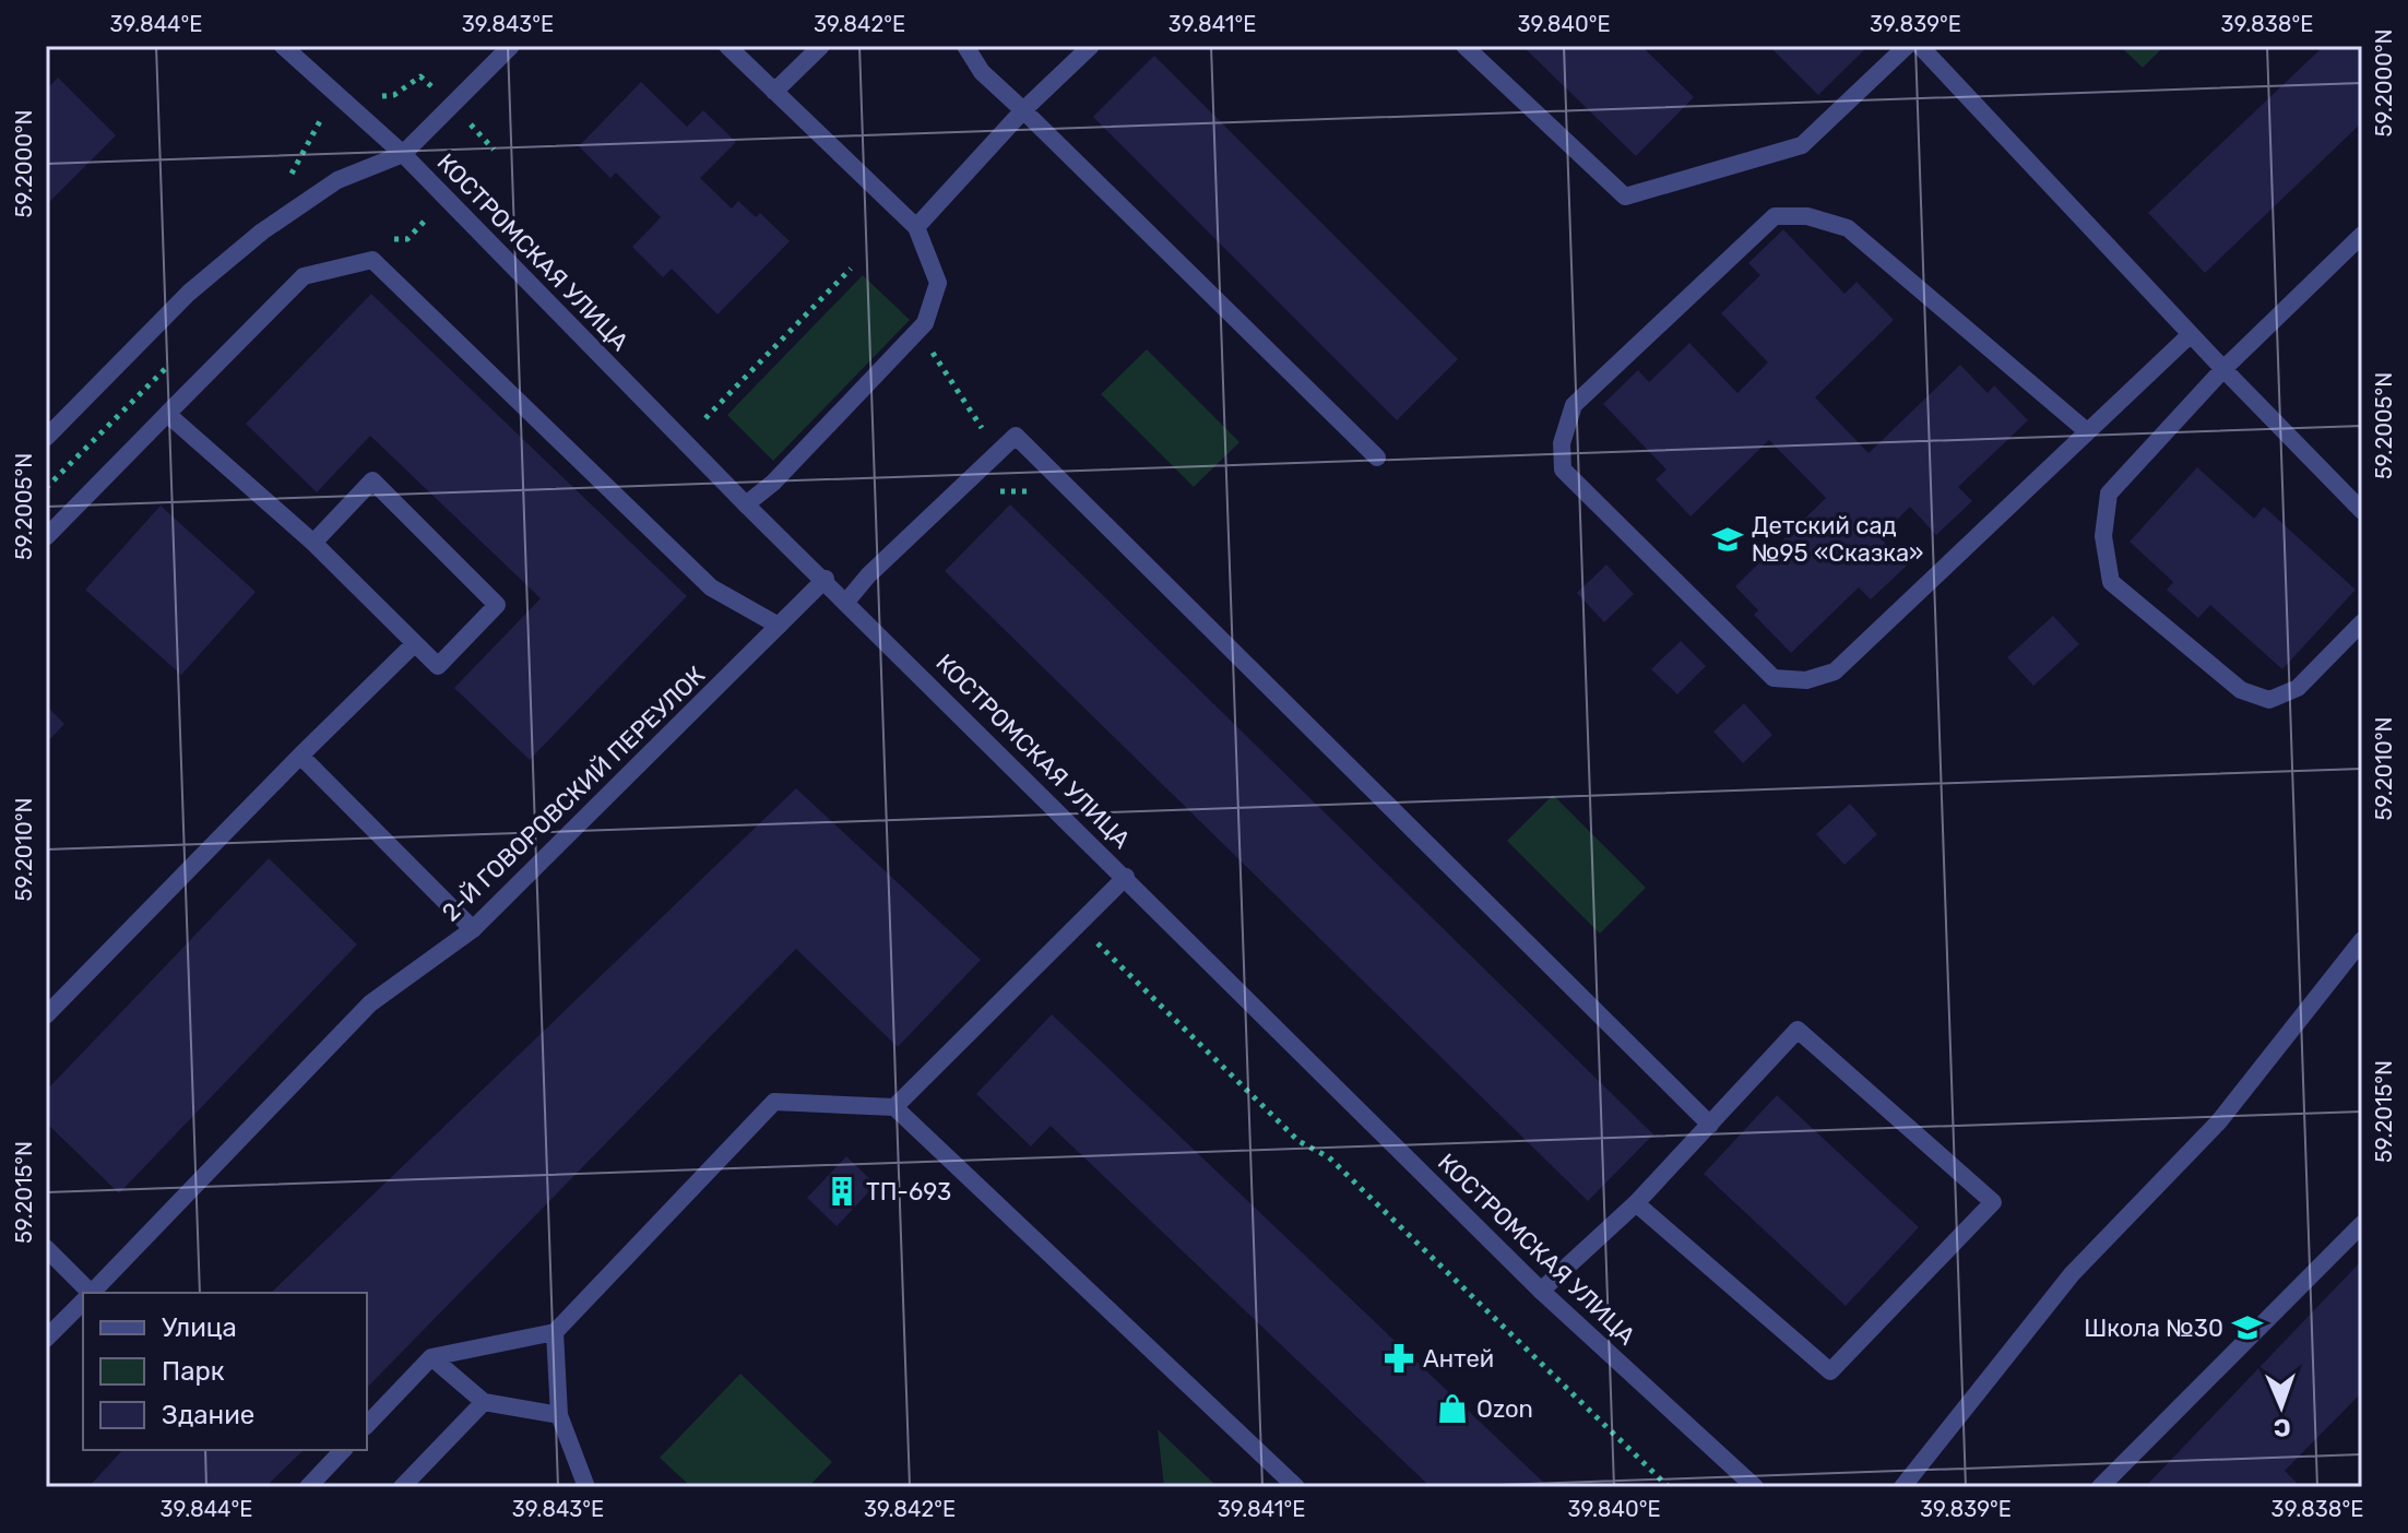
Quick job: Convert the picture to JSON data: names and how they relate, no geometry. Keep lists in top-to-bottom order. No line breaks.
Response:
{"streets":{"street":["КОСТРОМСКАЯ УЛИЦА","2-Й ГОВОРОВСКИЙ ПЕРЕУЛОК"]},"crossings":[["КОСТРОМСКАЯ УЛИЦА","2-Й ГОВОРОВСКИЙ ПЕРЕУЛОК"]],"places":{"school or university":["Детский сад №95 «Сказка»","Школа №30"],"building":["ТП-693"],"pharmacy":["Антей"],"shop":["Ozon"]},"legend":["Улица","Парк","Здание"],"north":"bottom","coordinates":["39.844°E","39.843°E","39.842°E","39.841°E","39.840°E","39.839°E","39.838°E","59.2000°N","59.2005°N","59.2010°N","59.2015°N"]}
